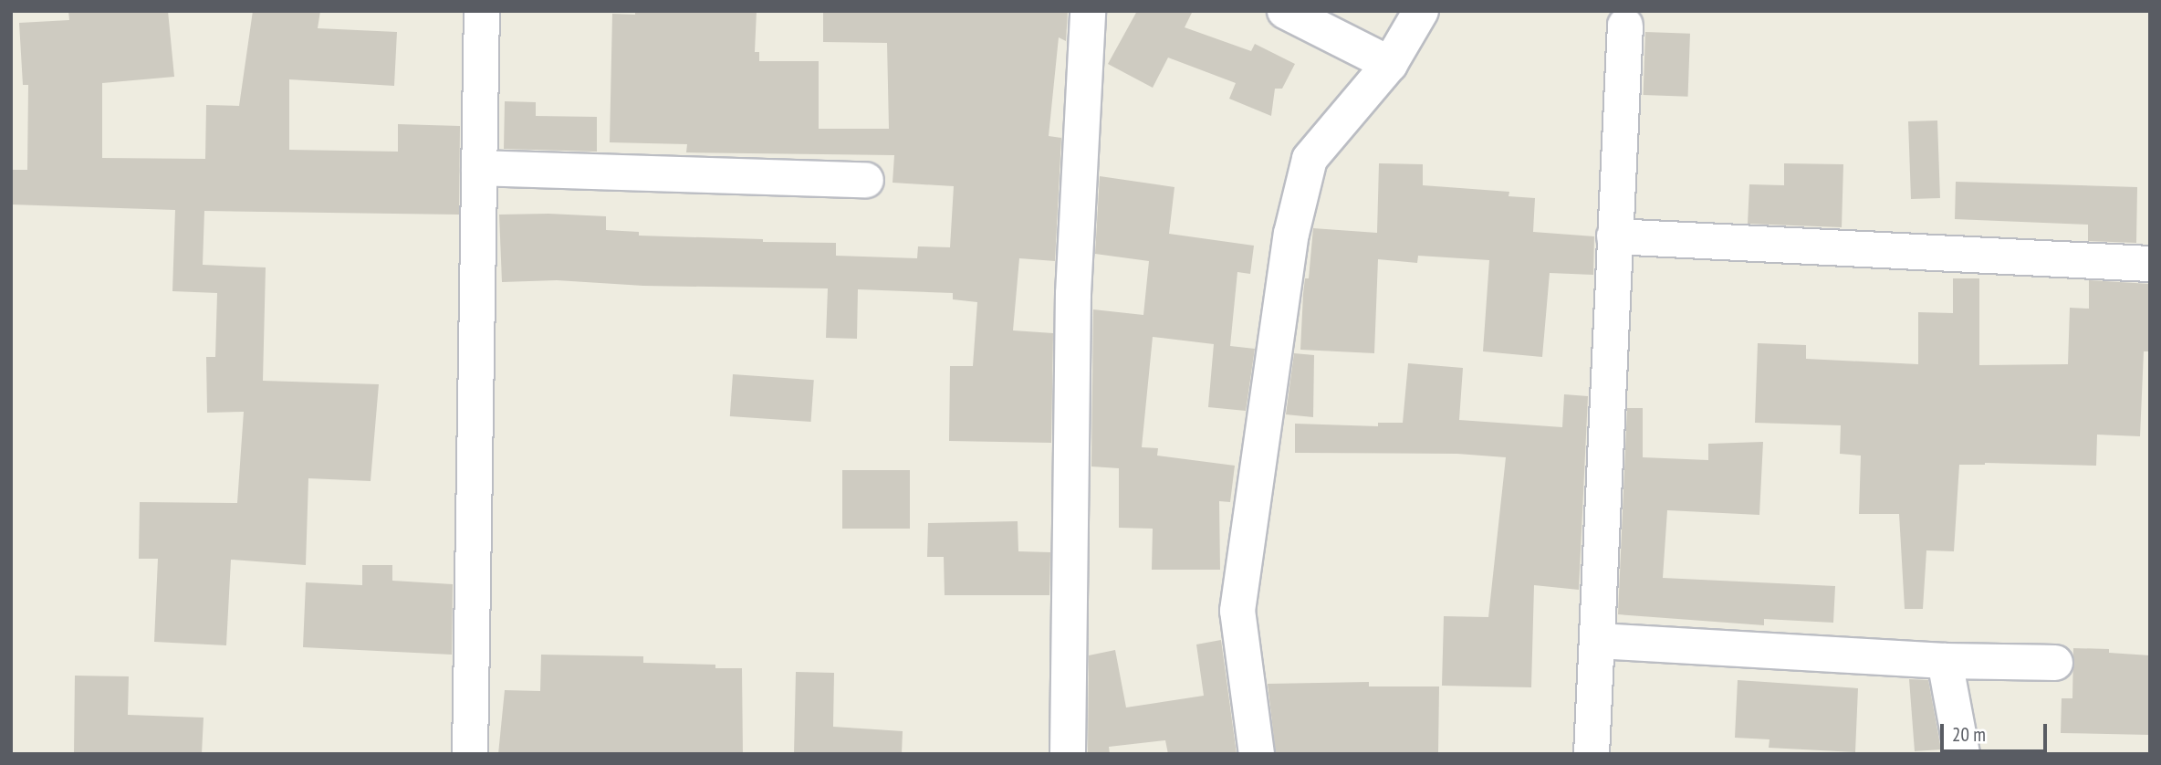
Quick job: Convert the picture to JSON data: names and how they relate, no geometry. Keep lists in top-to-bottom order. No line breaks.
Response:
{"scale_bar":"20 m"}
